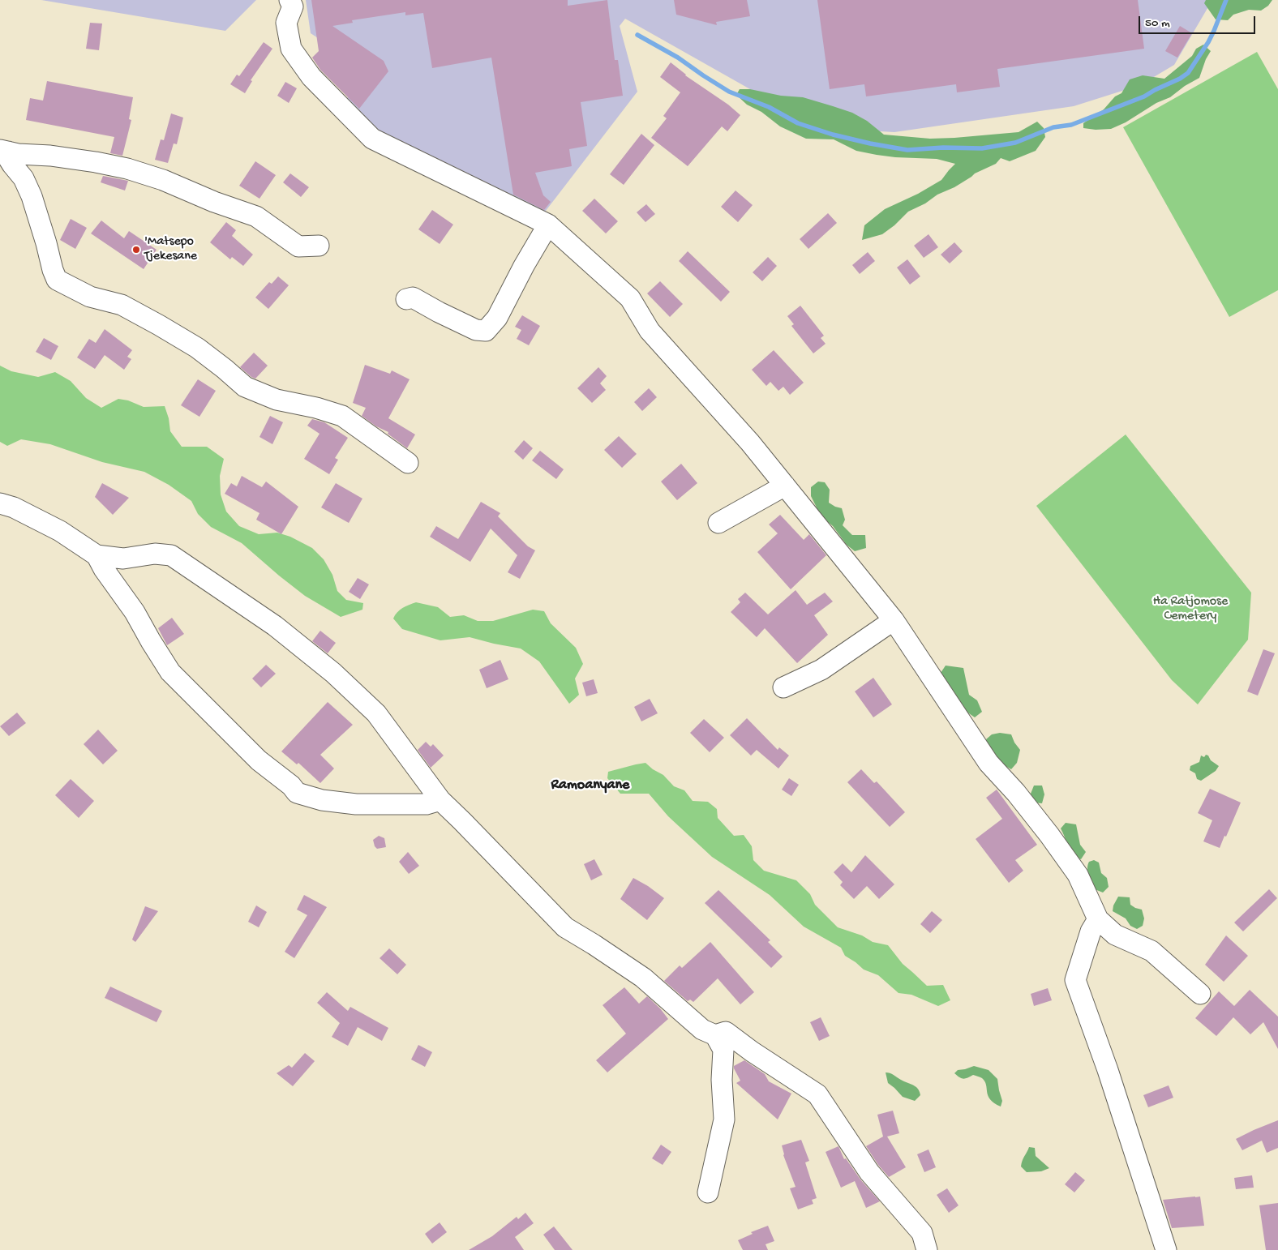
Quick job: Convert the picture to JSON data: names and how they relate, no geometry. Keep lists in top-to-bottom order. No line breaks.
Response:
{"districts":["Ramoanyane"],"parks":["Ha Ratjomose Cemetery"],"places":["'Matsepo Tjekesane"],"scale_bar":"50 m"}
